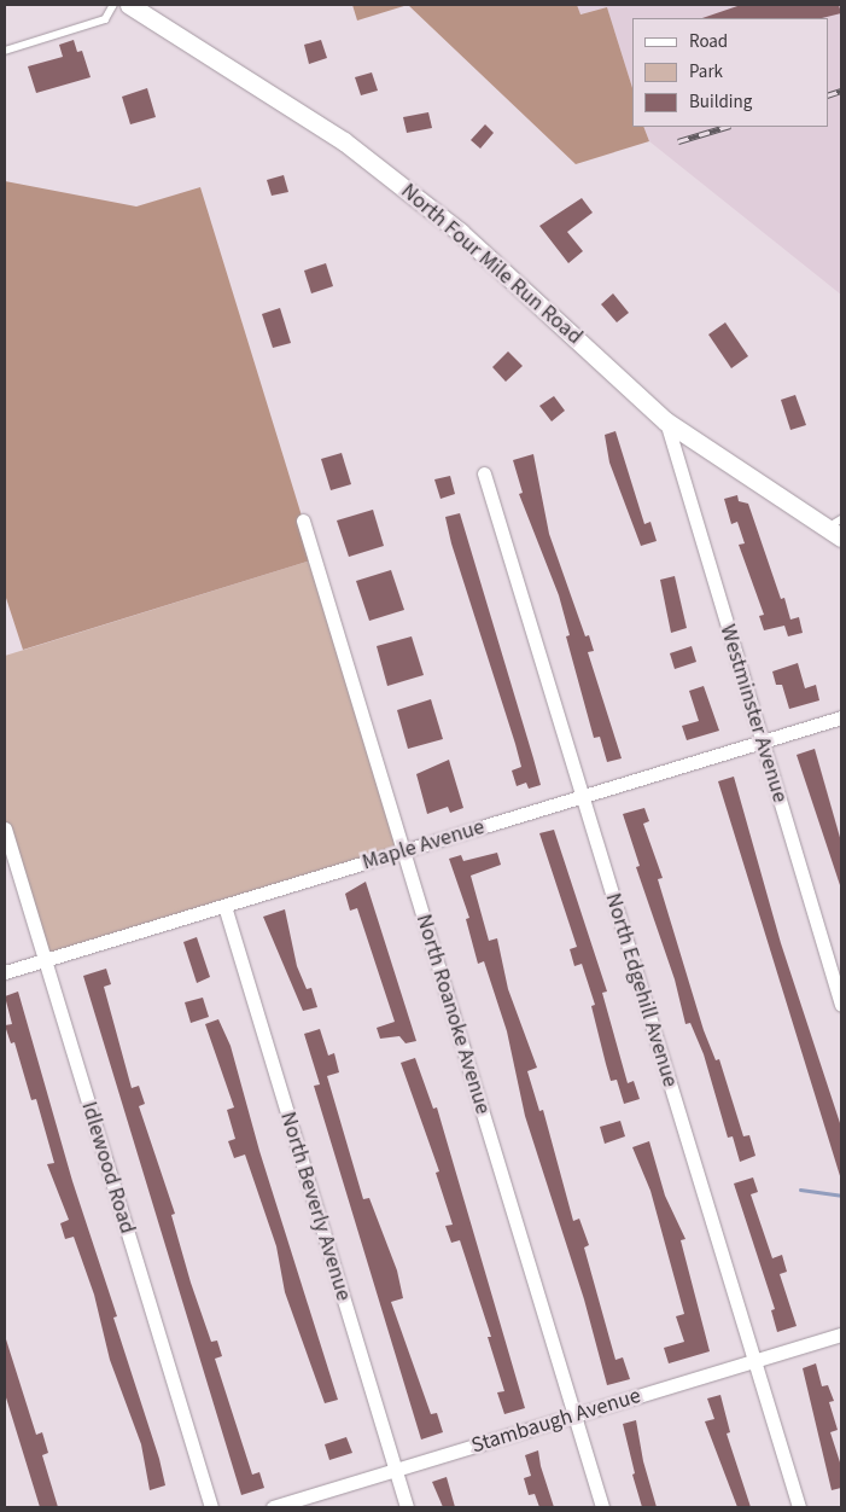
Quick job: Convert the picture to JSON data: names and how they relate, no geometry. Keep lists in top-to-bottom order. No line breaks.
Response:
{"streets":{"street":["North Four Mile Run Road","Westminster Avenue","Maple Avenue","North Edgehill Avenue","North Roanoke Avenue","Idlewood Road","North Beverly Avenue","Stambaugh Avenue"]},"crossings":[["North Four Mile Run Road","Westminster Avenue"],["Westminster Avenue","Maple Avenue"],["Maple Avenue","North Edgehill Avenue"],["Maple Avenue","North Roanoke Avenue"],["Maple Avenue","Idlewood Road"],["Maple Avenue","North Beverly Avenue"],["North Edgehill Avenue","Stambaugh Avenue"],["North Roanoke Avenue","Stambaugh Avenue"],["North Beverly Avenue","Stambaugh Avenue"]],"legend":["Road","Park","Building"]}
